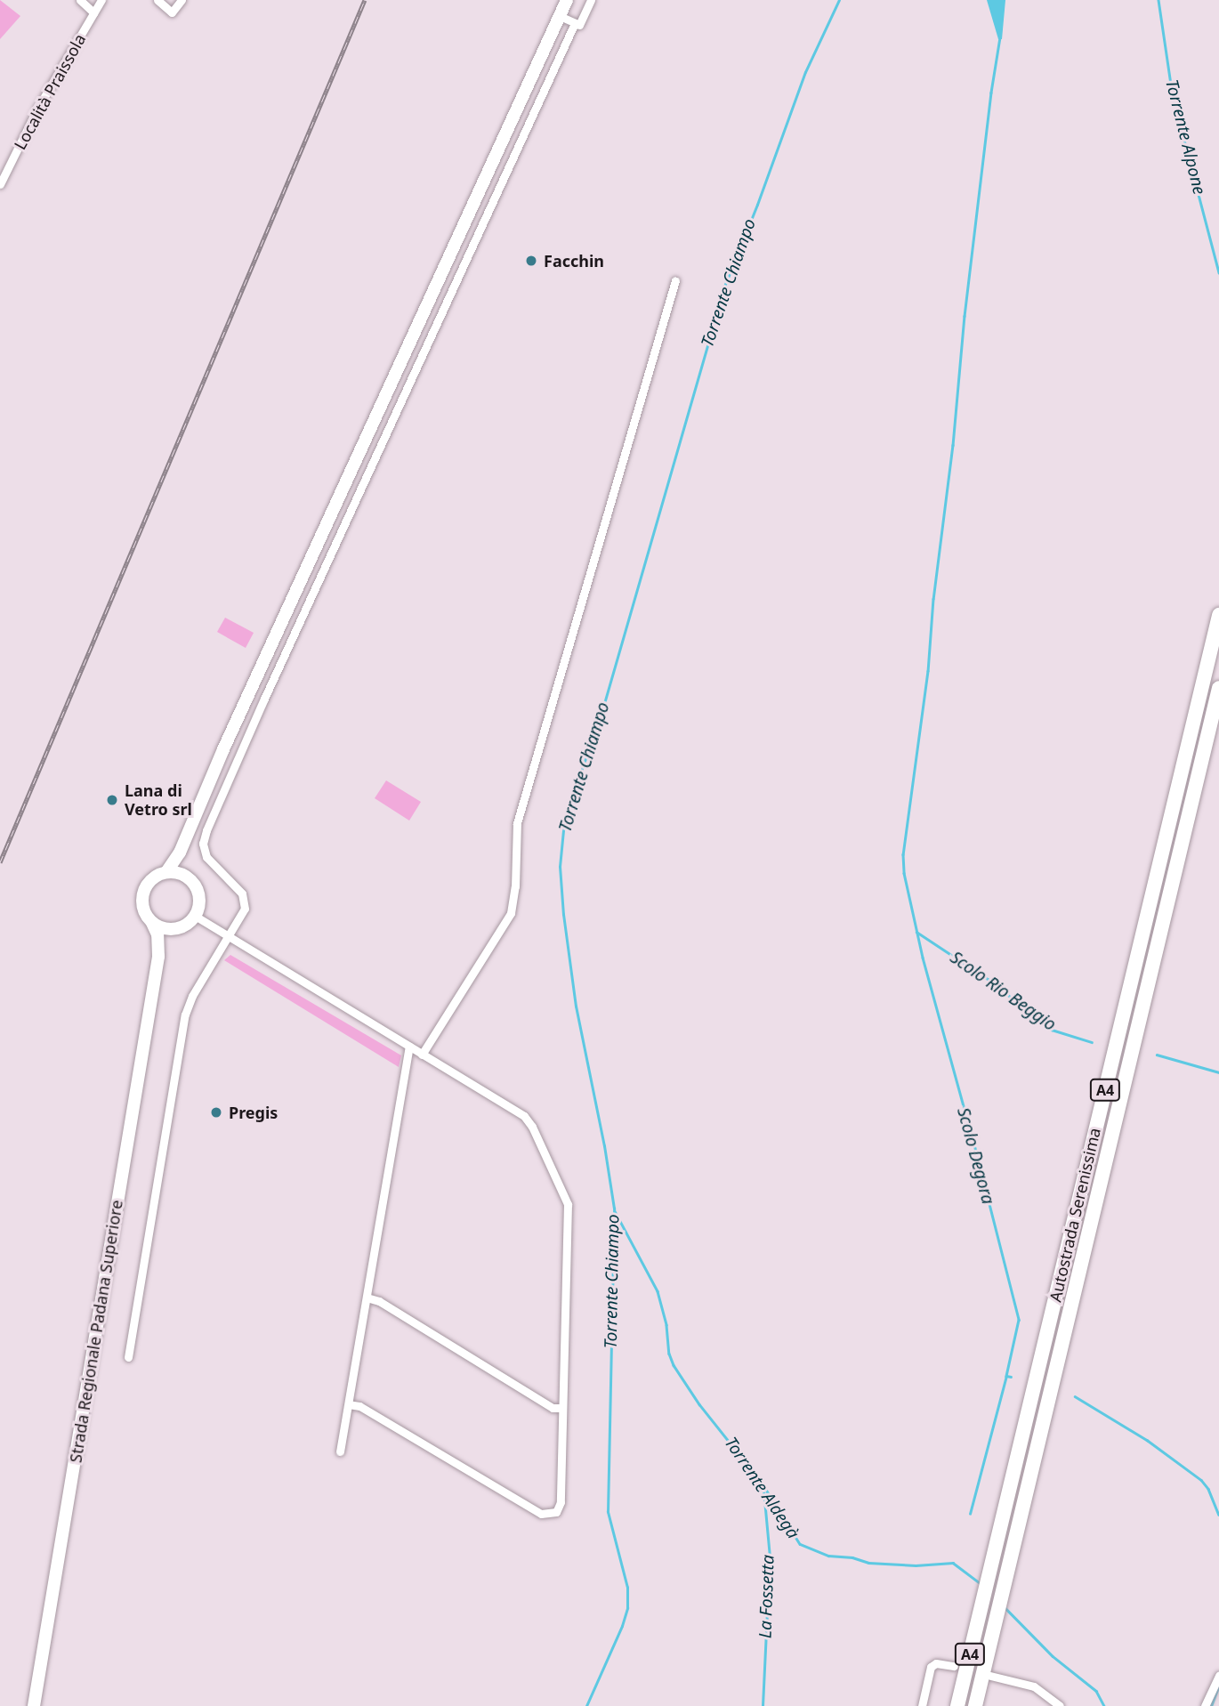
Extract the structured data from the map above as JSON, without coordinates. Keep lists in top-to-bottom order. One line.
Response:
{"streets":{"highway":["A4","Autostrada Serenissima"],"main road":["Strada Regionale Padana Superiore"],"street":["Località Praissola"]},"water":["Torrente Alpone","Torrente Chiampo","Scolo Rio Beggio","Scolo Degora","Torrente Aldegà","La Fossetta"],"places":["Facchin","Lana di Vetro srl","Pregis"]}
